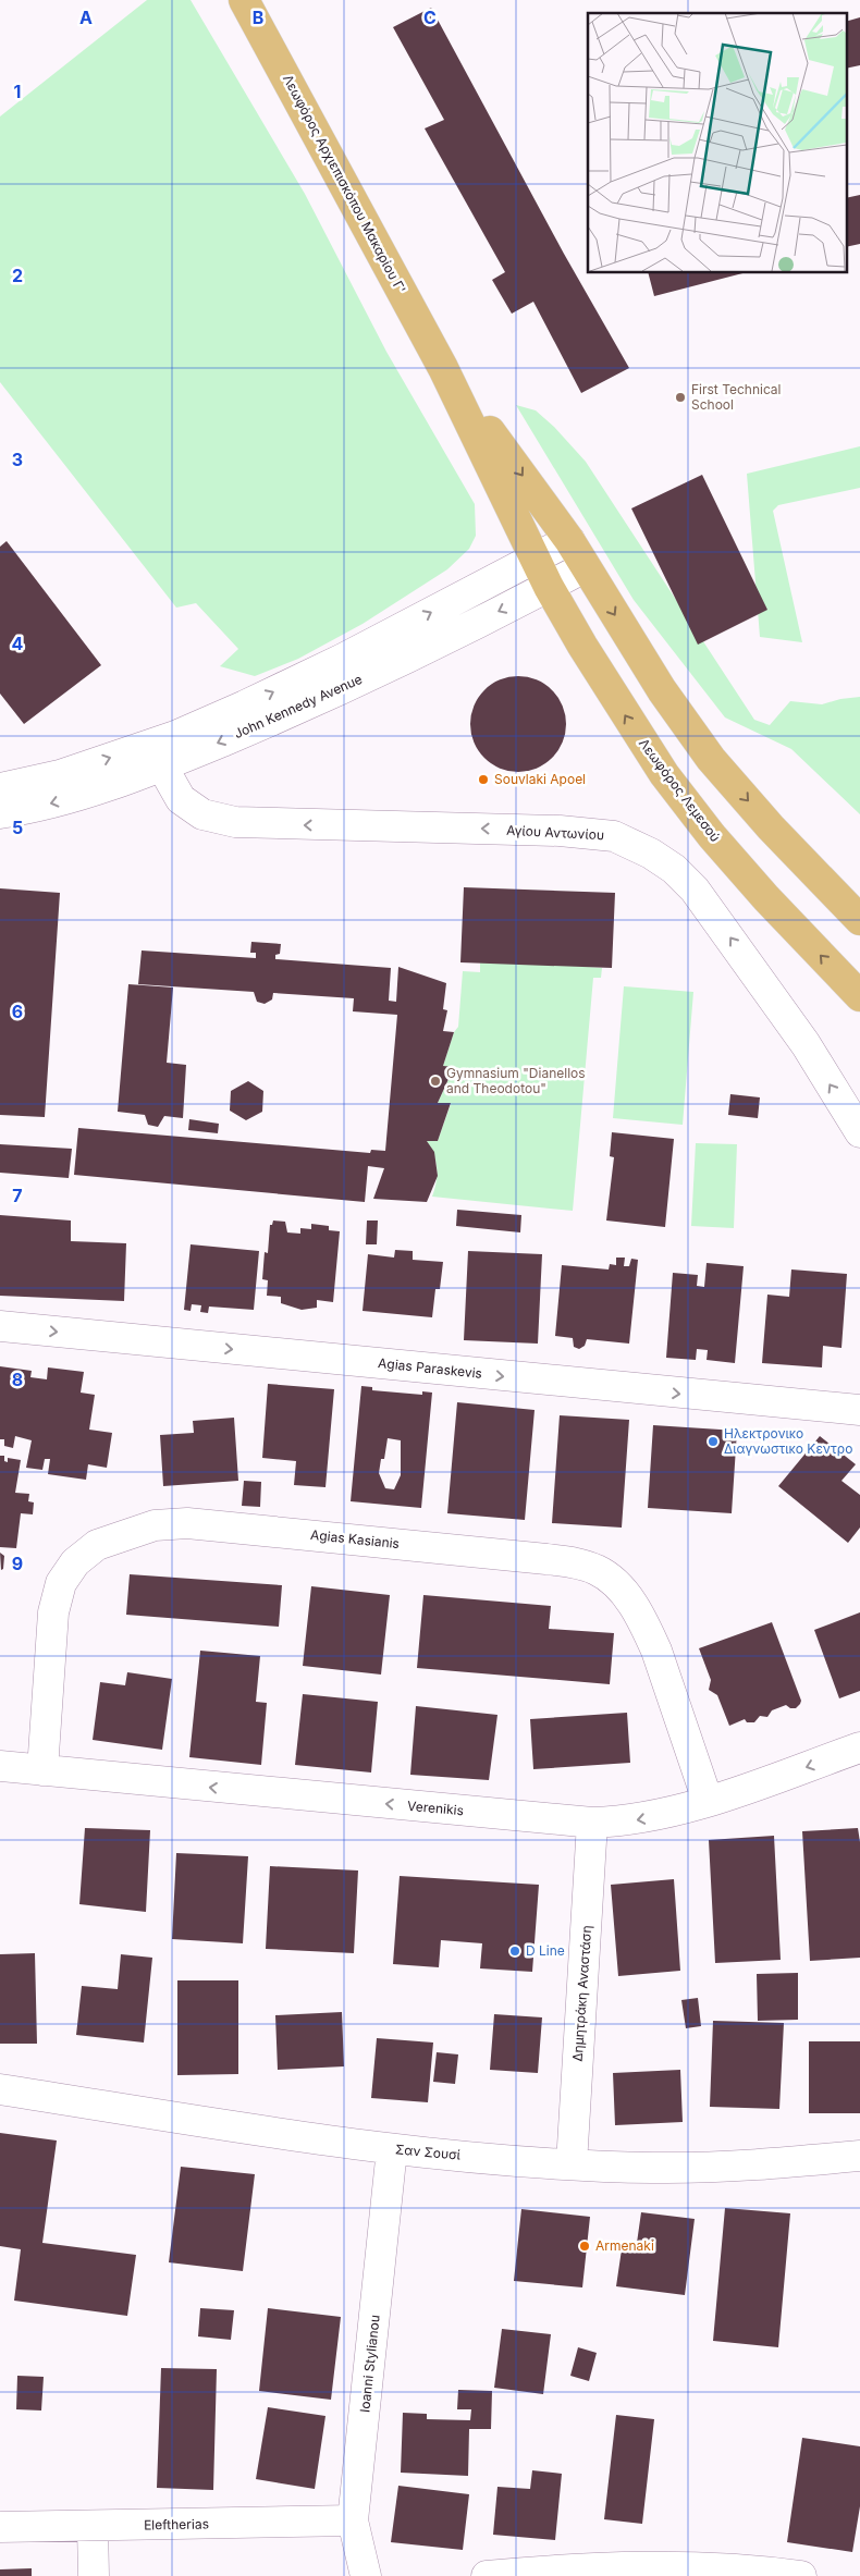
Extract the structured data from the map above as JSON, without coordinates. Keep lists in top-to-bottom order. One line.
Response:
{"streets":{"main road":["Λεωφόρος Αρχιεπισκόπου Μακαρίου Γ'","Λεωφόρος Λεμεσού"],"street":["John Kennedy Avenue","Αγίου Αντωνίου","Agias Paraskevis","Agias Kasianis","Verenikis","Δημητράκη Αναστάση","Σαν Σουσί","Ioanni Stylianou","Eleftherias"]},"crossings":[["Λεωφόρος Αρχιεπισκόπου Μακαρίου Γ'","John Kennedy Avenue"],["Λεωφόρος Αρχιεπισκόπου Μακαρίου Γ'","Λεωφόρος Λεμεσού"],["John Kennedy Avenue","Λεωφόρος Λεμεσού"],["John Kennedy Avenue","Αγίου Αντωνίου"],["Agias Kasianis","Verenikis"],["Verenikis","Δημητράκη Αναστάση"],["Δημητράκη Αναστάση","Σαν Σουσί"],["Σαν Σουσί","Ioanni Stylianou"],["Ioanni Stylianou","Eleftherias"]],"one_way":["Αγίου Αντωνίου","Agias Paraskevis","Verenikis"],"places":["First Technical School","Souvlaki Apoel","Gymnasium \"Dianellos and Theodotou\"","Ηλεκτρονικο Διαγνωστικο Κεντρο","D Line","Armenaki"],"grid":{"columns":["A","B","C"],"rows":["1","2","3","4","5","6","7","8","9"]}}
